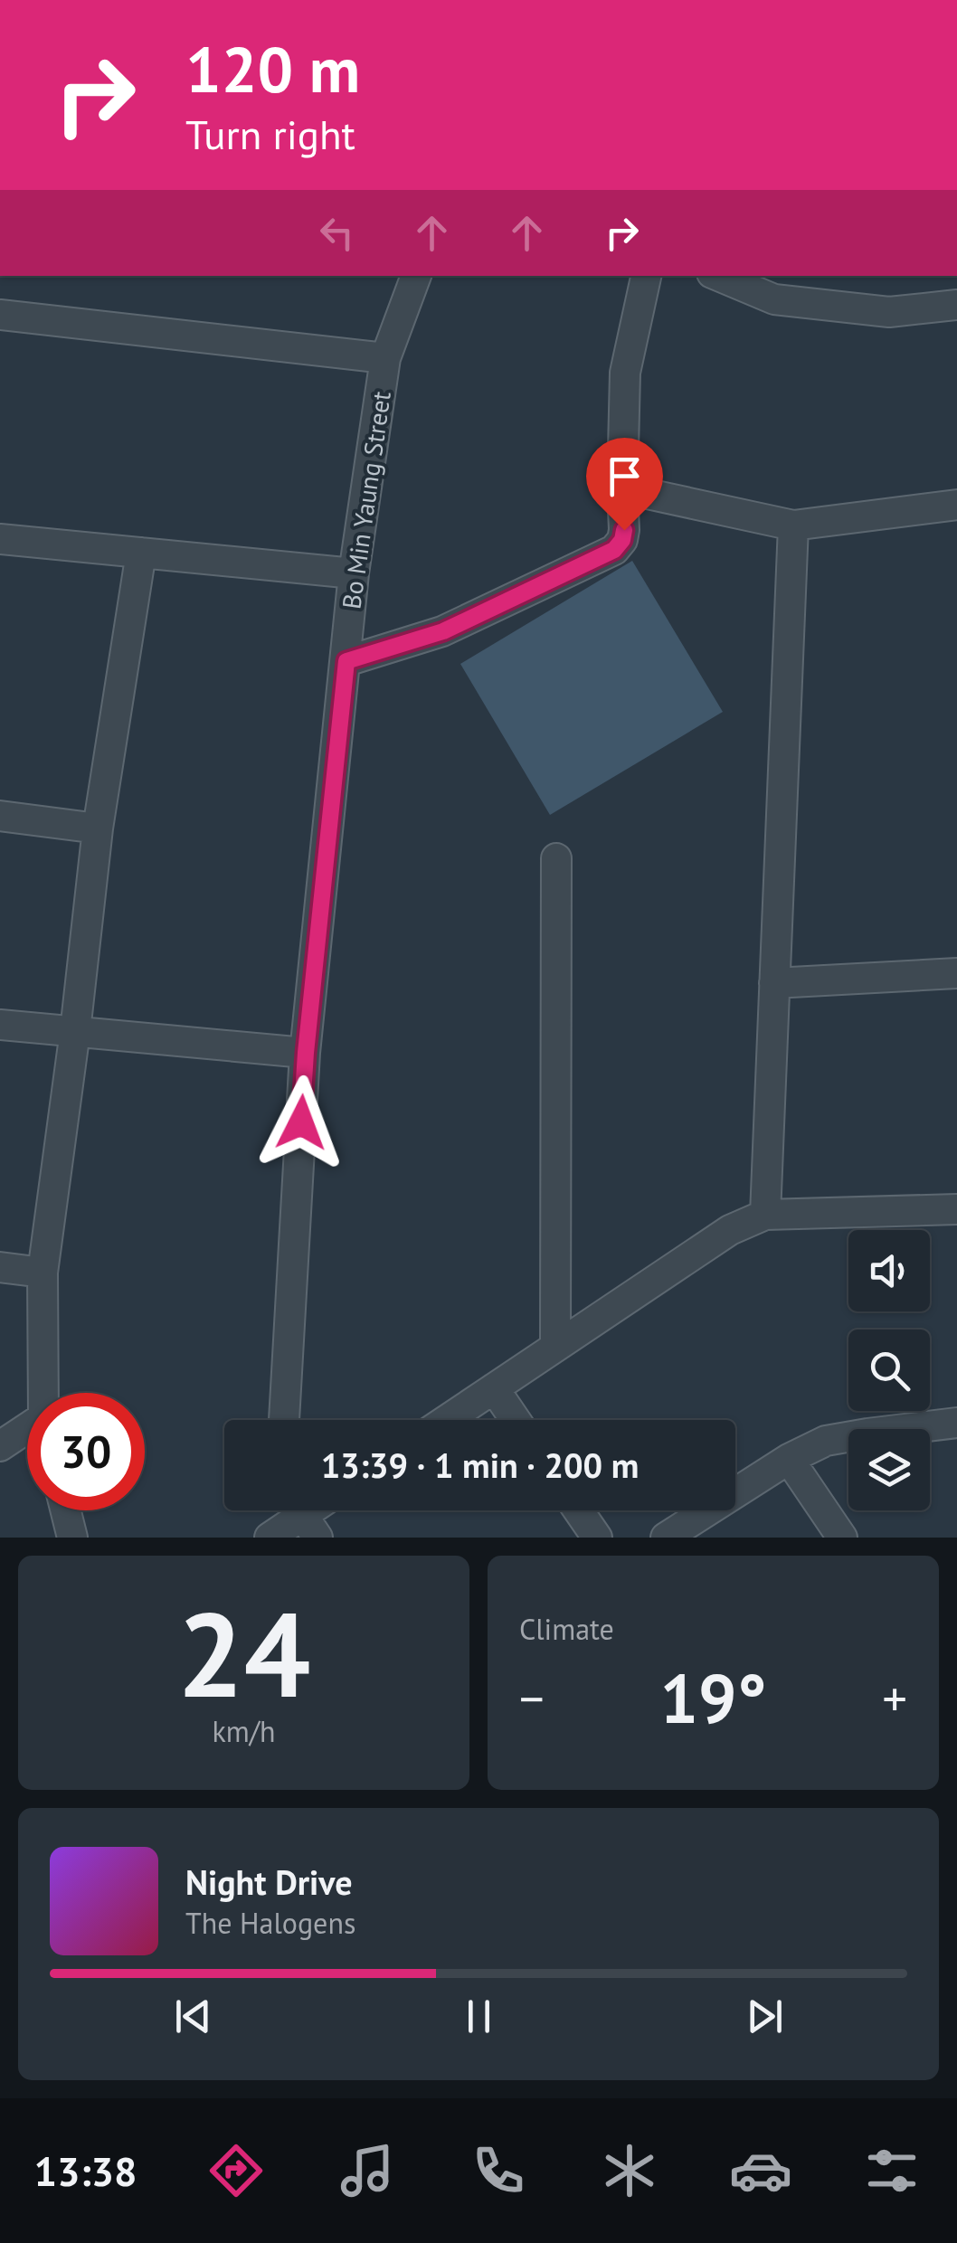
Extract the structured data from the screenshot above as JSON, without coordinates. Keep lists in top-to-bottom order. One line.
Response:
{"streets":{"street":["Bo Min Yaung Street"]},"page":{"turn":["120 m","Turn right"],"limit":"30","trip":"13:39 · 1 min · 200 m","tile":[["24","km/h"],"Climate"],"heat":["−","19°","+"],"song":["Night Drive","The Halogens"],"tabs":"13:38"}}
